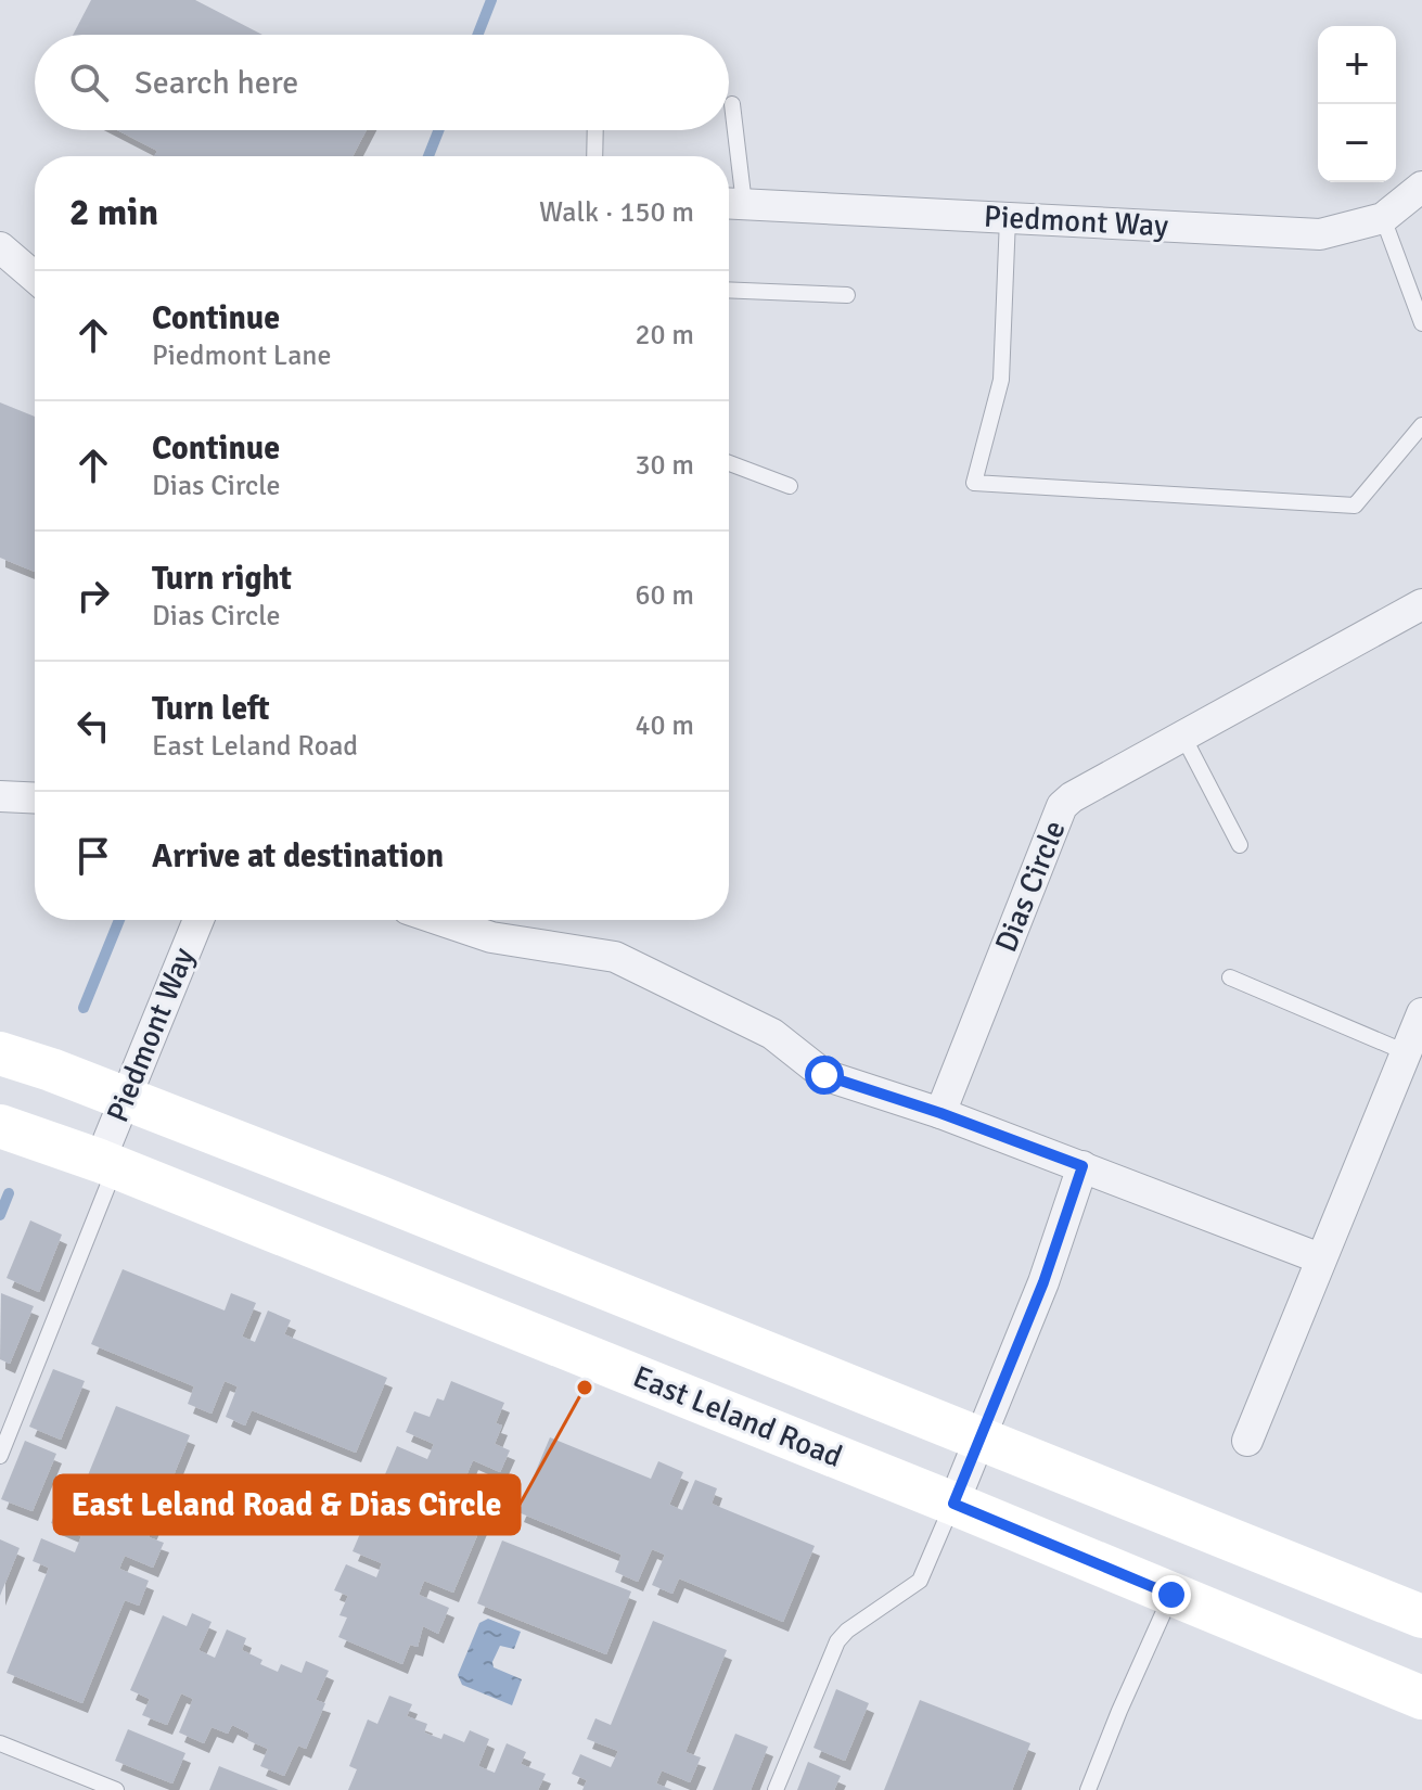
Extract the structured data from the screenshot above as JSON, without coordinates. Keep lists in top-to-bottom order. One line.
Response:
{"streets":{"main road":["East Leland Road"],"street":["Piedmont Way","Dias Circle"]},"crossings":[["Piedmont Way","East Leland Road"]],"places":["East Leland Road & Dias Circle"],"page":{"map_buttons":["+","−"],"search":"Search here","heading":["2 min","Walk · 150 m"],"list":[["Continue","Piedmont Lane","20 m"],["Continue","Dias Circle","30 m"],["Turn right","Dias Circle","60 m"],["Turn left","East Leland Road","40 m"],"Arrive at destination"]}}
